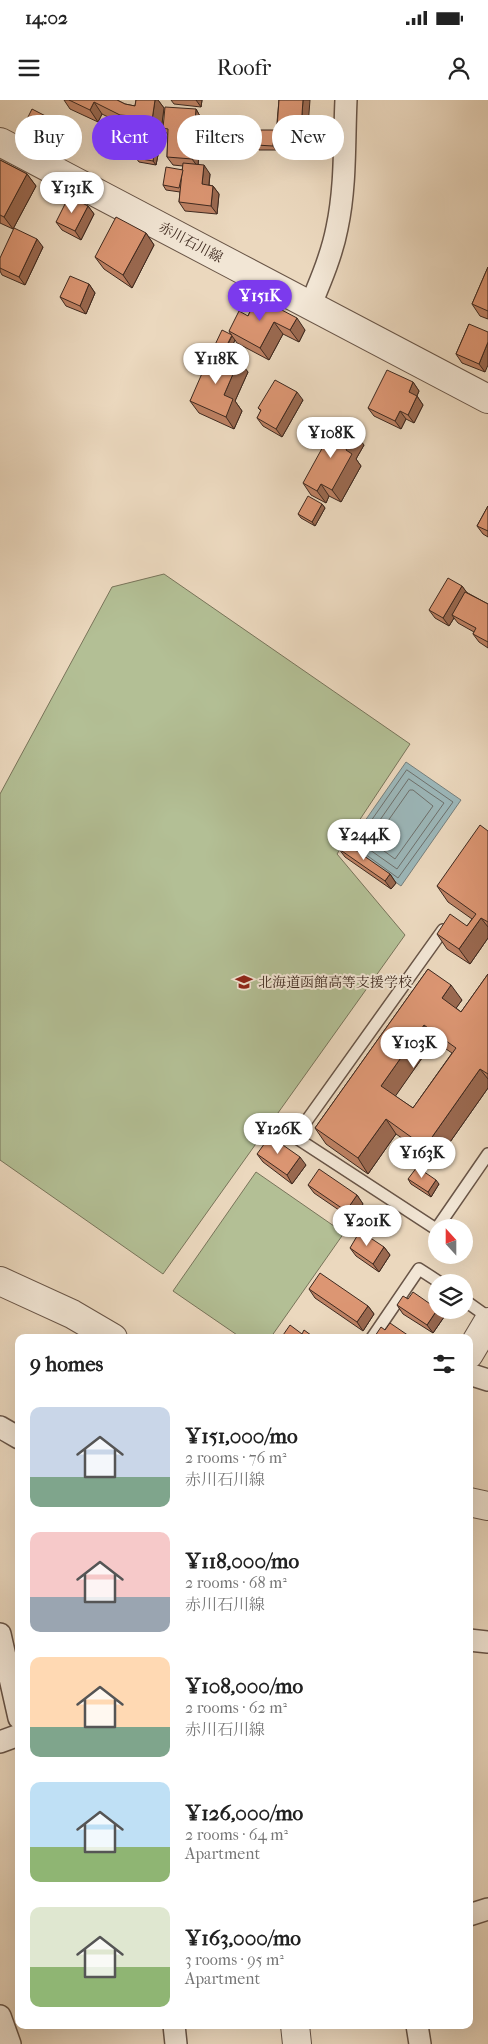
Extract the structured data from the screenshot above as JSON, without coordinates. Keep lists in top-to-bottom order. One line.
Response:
{"streets":{"street":["赤川石川線"]},"places":{"school or university":["北海道函館高等支援学校"]},"north":"top","page":{"status":"14:02","header":"Roofr","chip":["Buy","Rent","Filters","New"],"price":["¥131K","¥151K","¥118K","¥108K","¥244K","¥103K","¥126K","¥163K","¥201K"],"heading":"9 homes","list":[{"name":"¥151,000/mo","note":"2 rooms · 76 m² · 赤川石川線"},{"name":"¥118,000/mo","note":"2 rooms · 68 m² · 赤川石川線"},{"name":"¥108,000/mo","note":"2 rooms · 62 m² · 赤川石川線"},{"name":"¥126,000/mo","note":"2 rooms · 64 m² · Apartment"},{"name":"¥163,000/mo","note":"3 rooms · 95 m² · Apartment"}]}}
